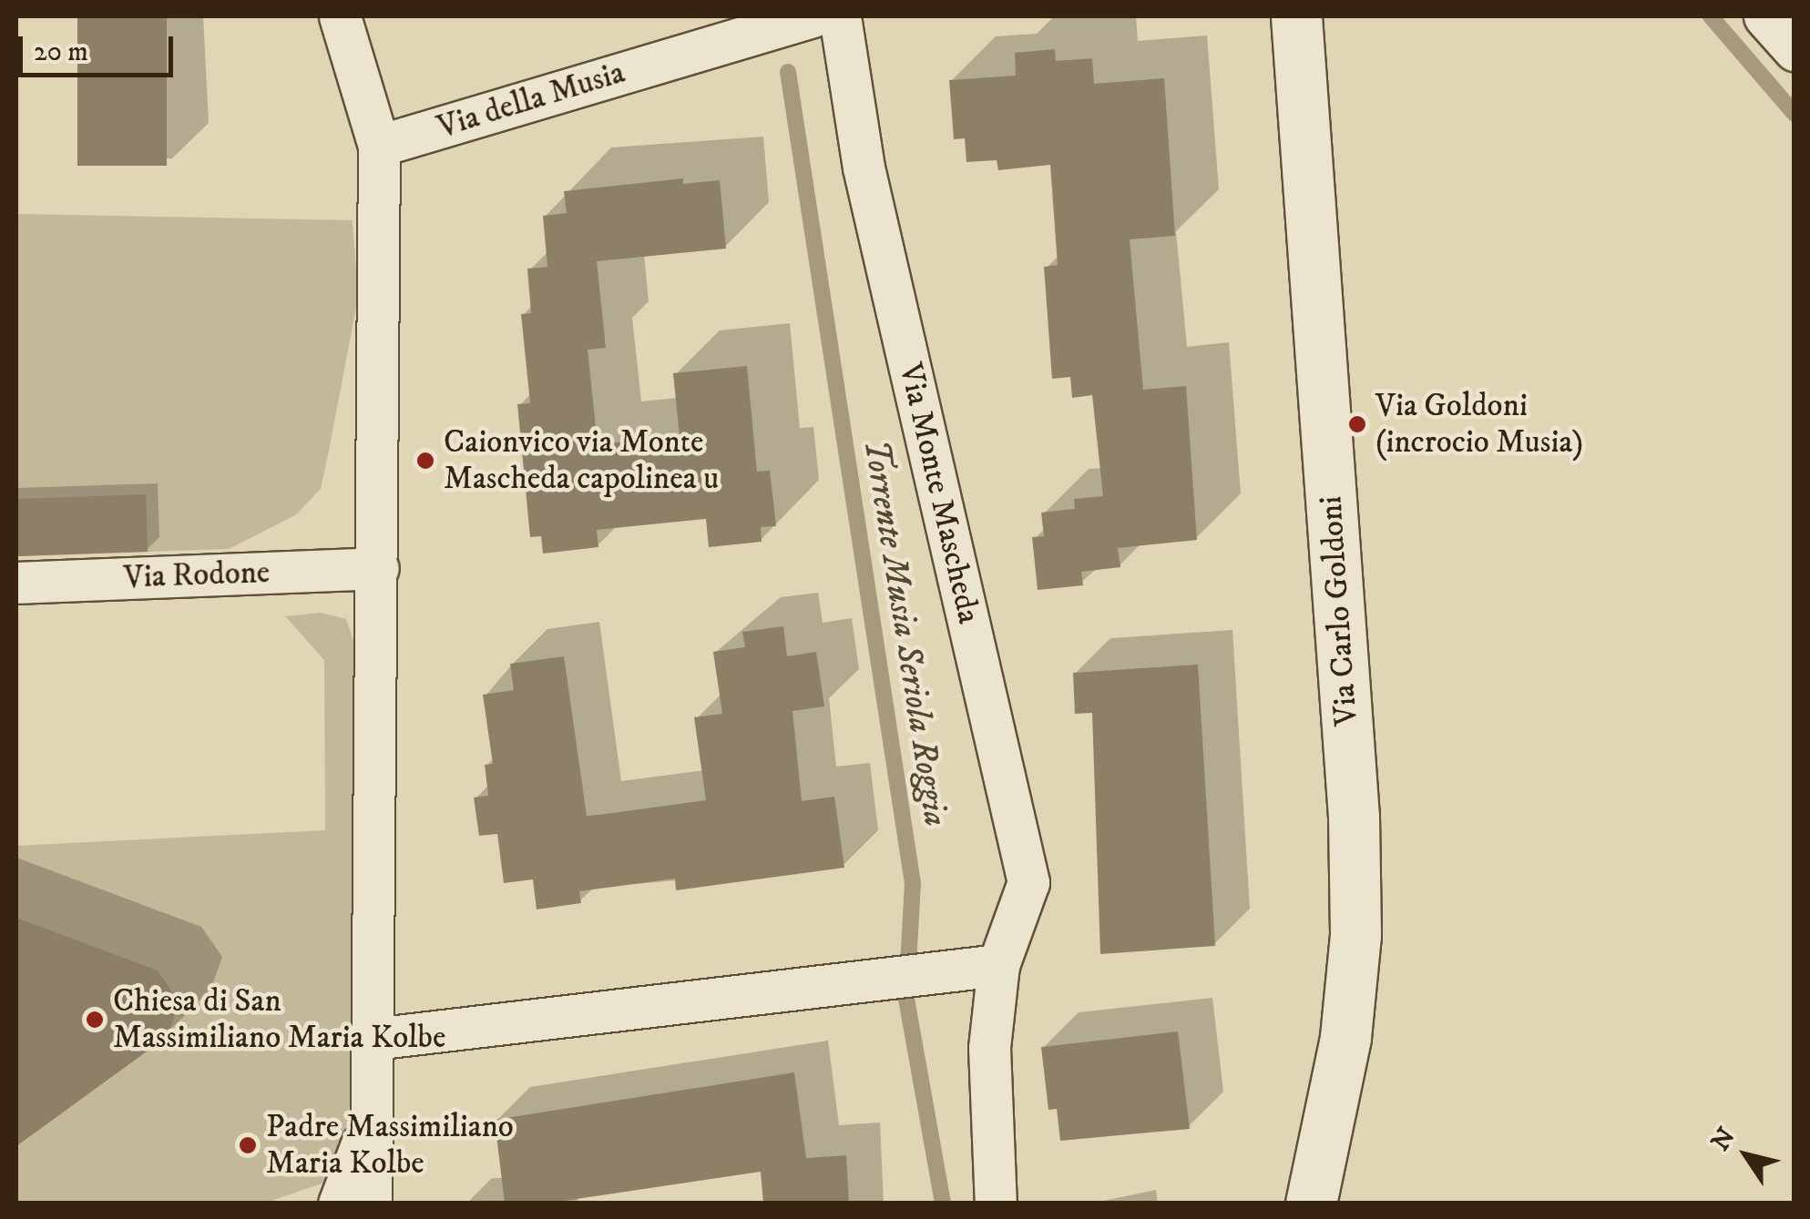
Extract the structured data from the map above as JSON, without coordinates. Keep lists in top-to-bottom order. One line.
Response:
{"streets":{"street":["Via della Musia","Via Monte Mascheda","Via Rodone","Via Carlo Goldoni"]},"water":["Torrente Musia Seriola Roggia"],"places":["Via Goldoni (incrocio Musia)","Caionvico via Monte Mascheda capolinea u","Chiesa di San Massimiliano Maria Kolbe","Padre Massimiliano Maria Kolbe"],"scale_bar":"20 m","north":"top left"}
